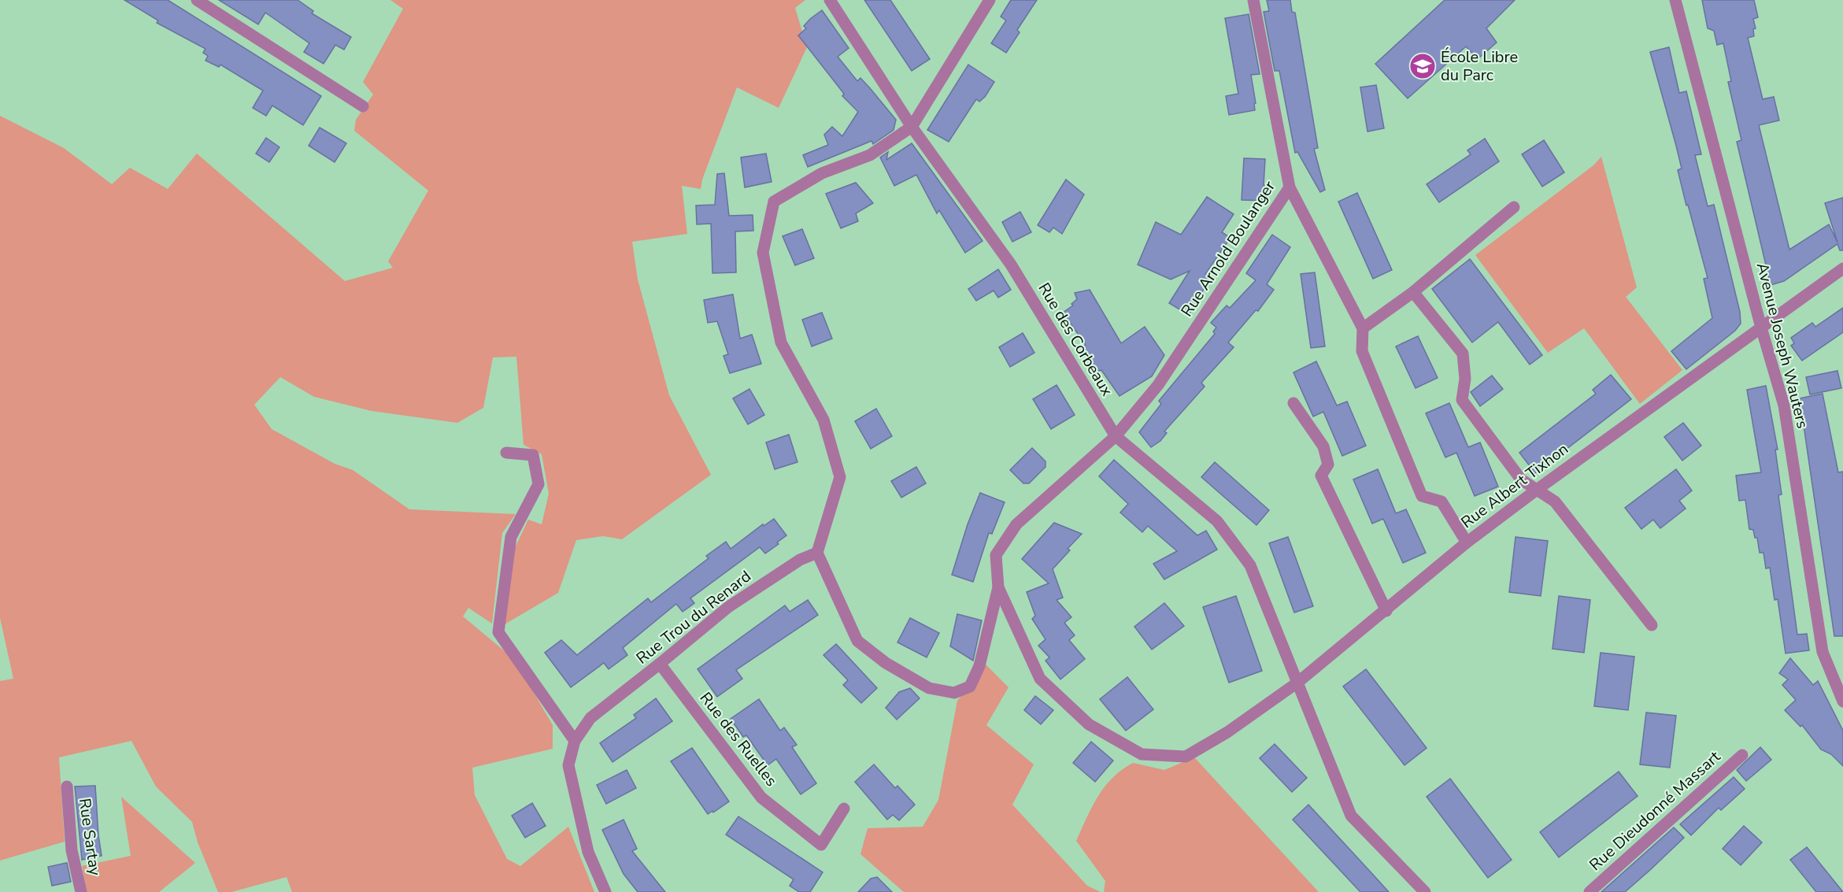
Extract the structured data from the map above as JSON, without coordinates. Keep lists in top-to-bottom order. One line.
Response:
{"streets":{"street":["Rue Arnold Boulanger","Rue des Corbeaux","Avenue Joseph Wauters","Rue Albert Tixhon","Rue Trou du Renard","Rue des Ruelles","Rue Dieudonné Massart","Rue Sartay"]},"crossings":[["Rue Arnold Boulanger","Rue des Corbeaux"],["Rue des Corbeaux","Rue Albert Tixhon"],["Avenue Joseph Wauters","Rue Albert Tixhon"],["Rue Trou du Renard","Rue des Ruelles"]],"places":{"school or university":["École Libre du Parc"]}}
